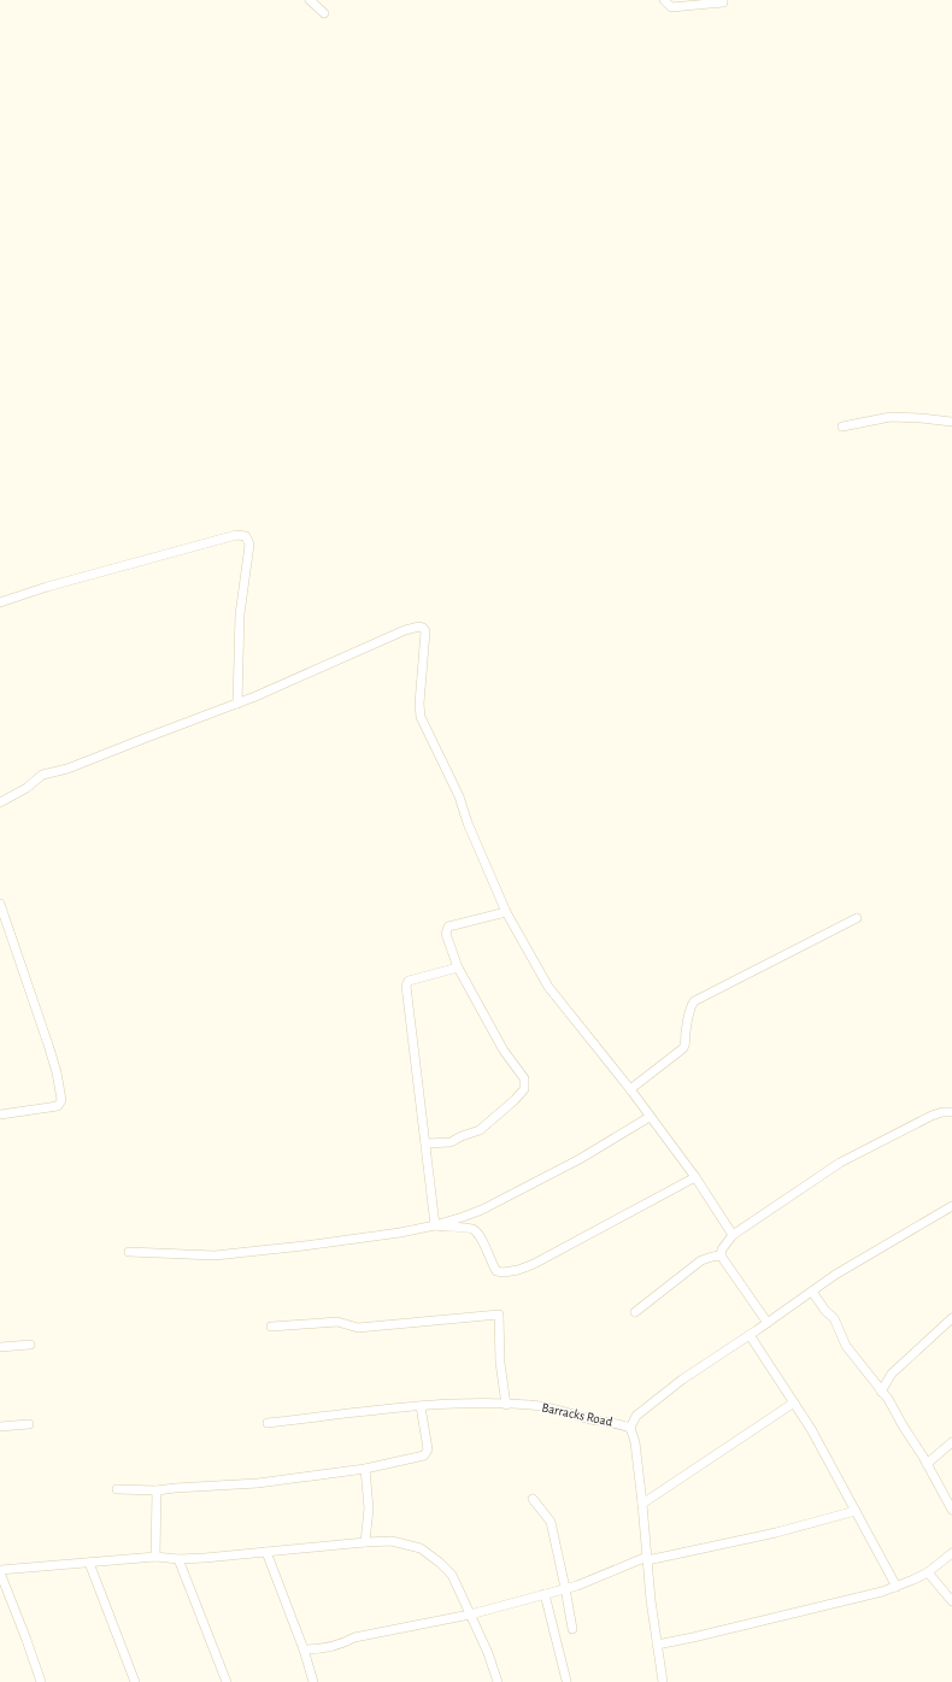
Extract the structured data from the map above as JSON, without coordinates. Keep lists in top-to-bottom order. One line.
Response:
{"streets":{"street":["Barracks Road"]}}
